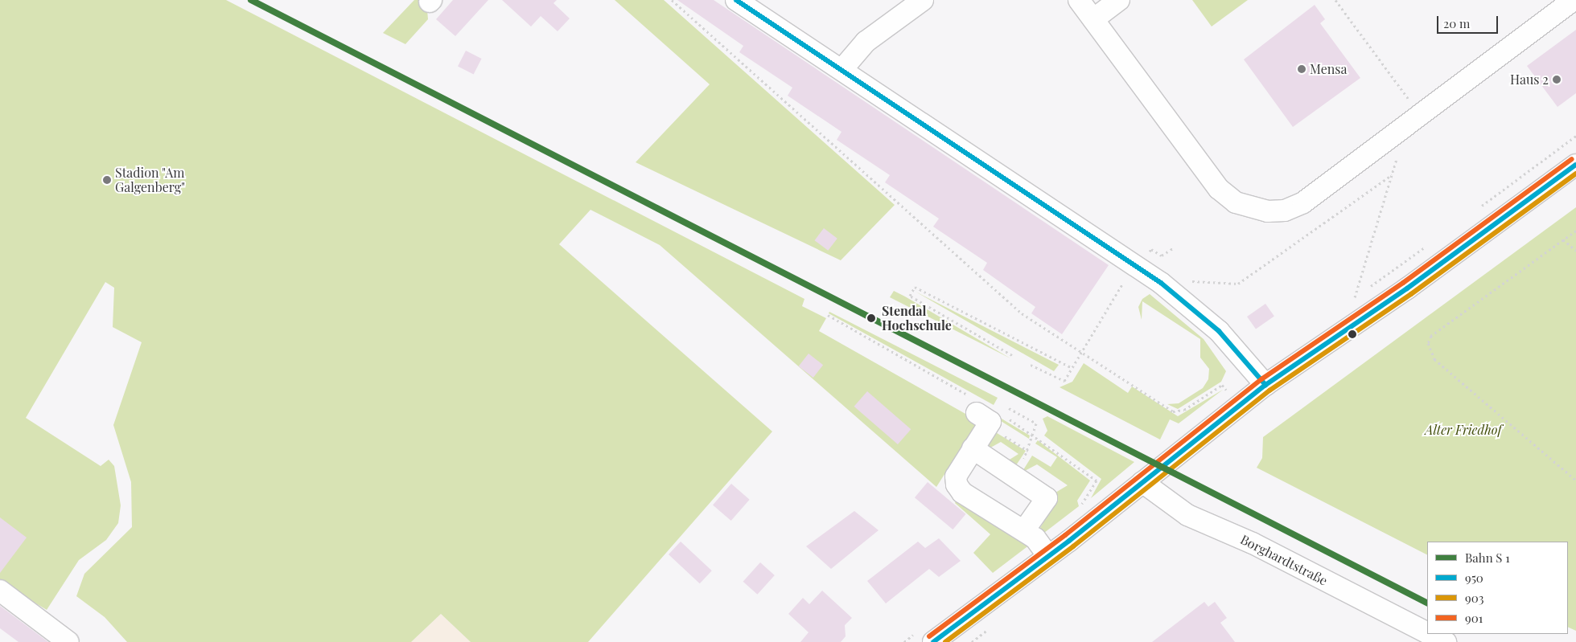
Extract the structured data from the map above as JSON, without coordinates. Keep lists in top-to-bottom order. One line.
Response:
{"streets":{"street":["Borghardtstraße"]},"parks":["Alter Friedhof"],"places":["Mensa","Haus 2","Stadion \"Am Galgenberg\"","Stendal Hochschule"],"lines":["transit line 950","transit line 901","transit line 903"],"legend":["Bahn S 1","950","903","901"],"scale_bar":"20 m"}
